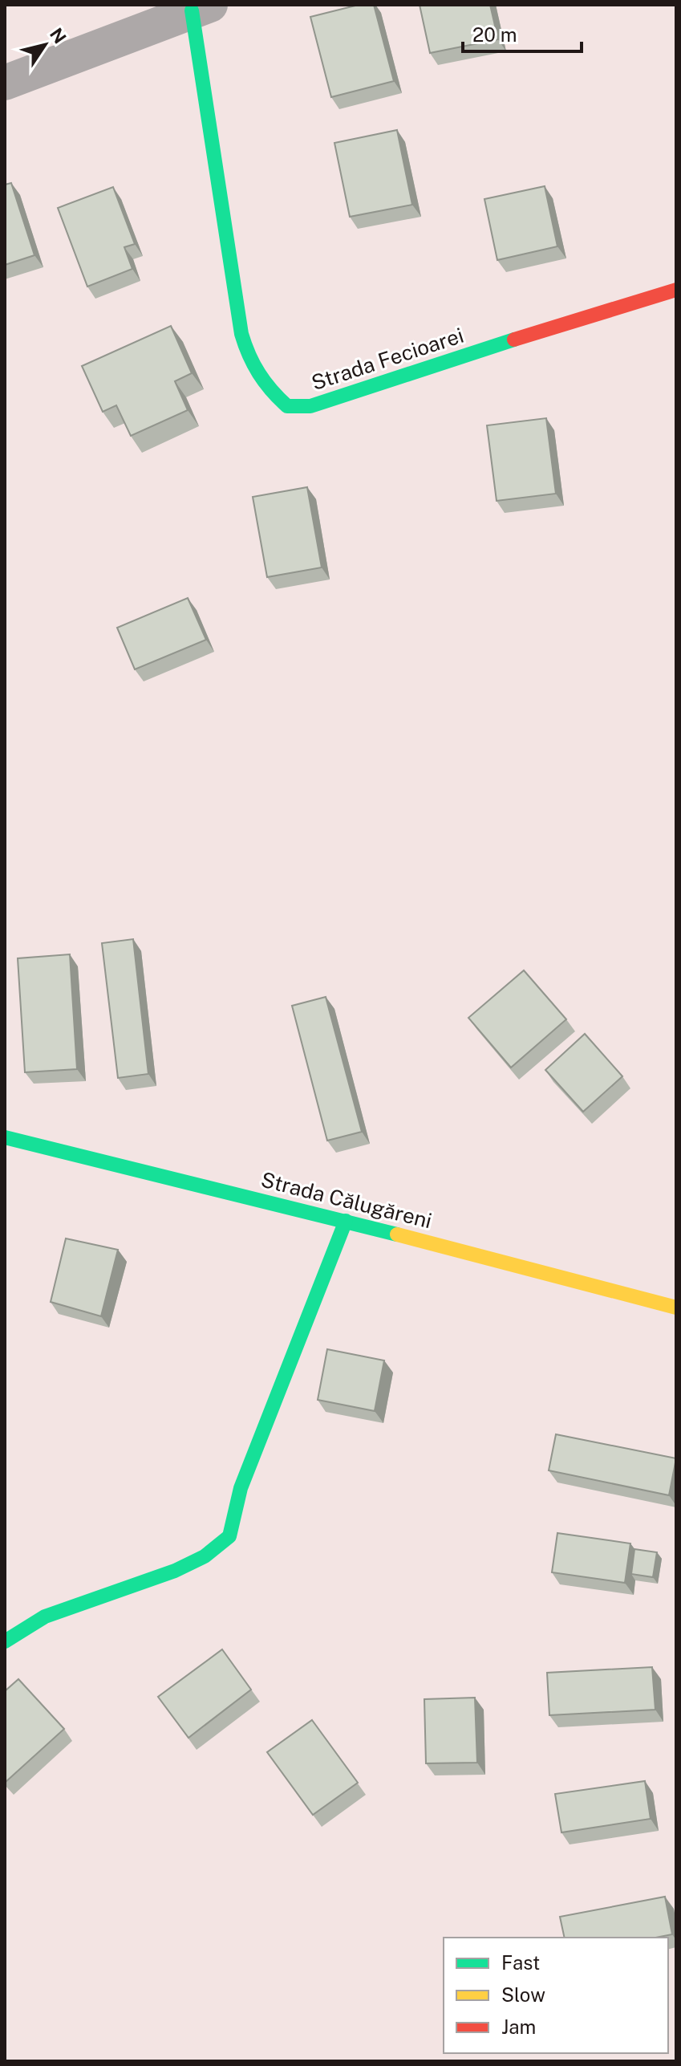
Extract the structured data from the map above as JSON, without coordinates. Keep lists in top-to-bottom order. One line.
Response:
{"streets":{"street":["Strada Fecioarei","Strada Călugăreni"]},"legend":["Fast","Slow","Jam"],"scale_bar":"20 m","north":"top right"}
